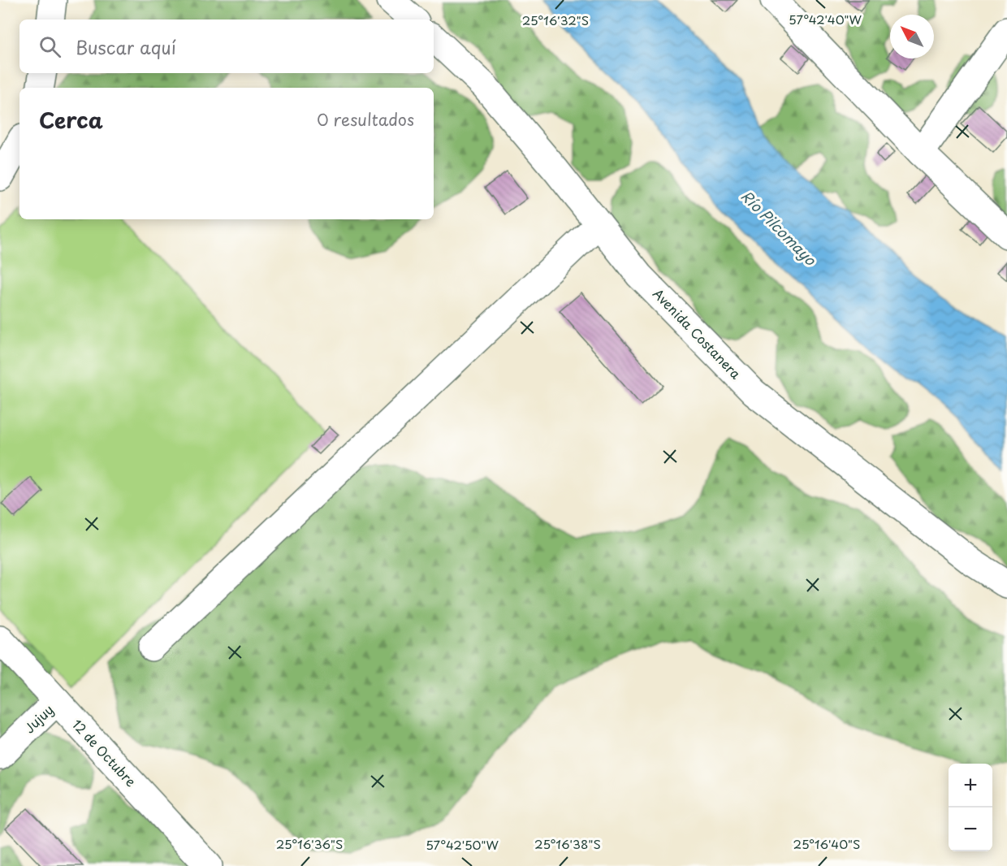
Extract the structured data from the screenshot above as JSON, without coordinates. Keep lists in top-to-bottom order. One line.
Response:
{"streets":{"street":["Avenida Costanera","Jujuy","12 de Octubre"]},"crossings":[["Jujuy","12 de Octubre"]],"water":["Río Pilcomayo"],"north":"top left","page":{"search":"Buscar aquí","heading":["Cerca","0 resultados"],"map_buttons":["+","−"]},"coordinates":["57°42'40\"W","25°16'32\"S","25°16'36\"S","25°16'38\"S","25°16'40\"S","57°42'50\"W"]}
